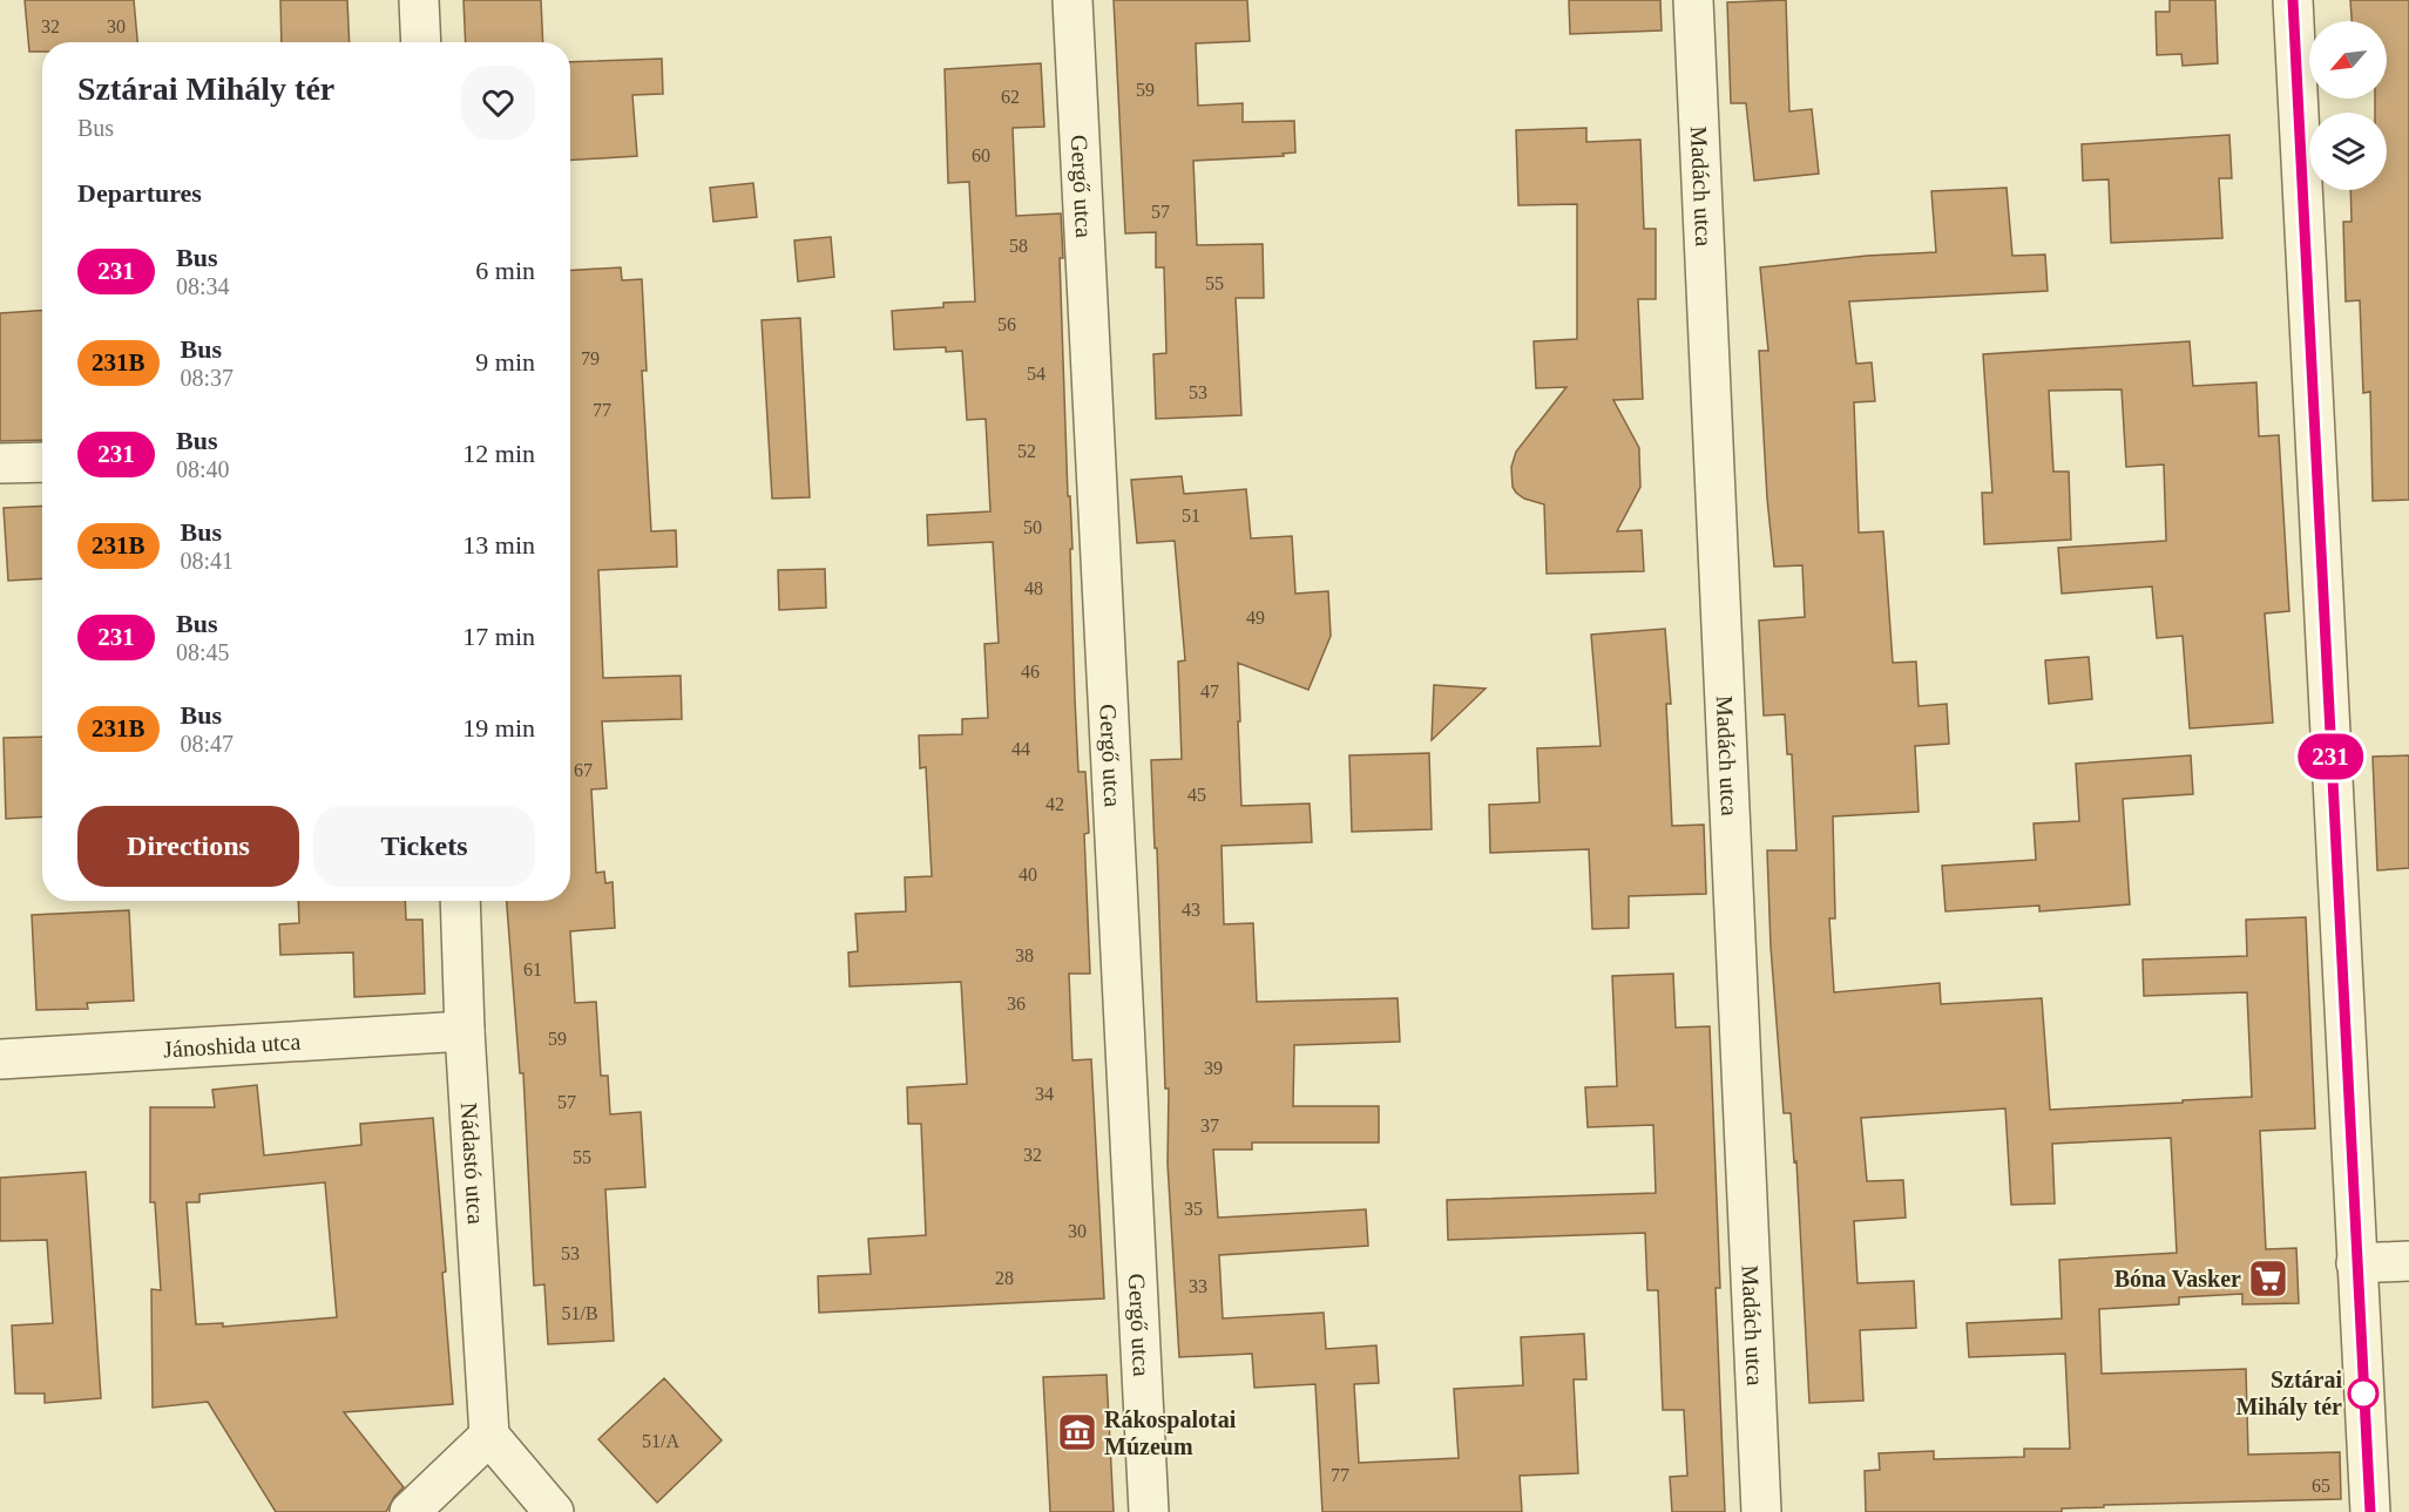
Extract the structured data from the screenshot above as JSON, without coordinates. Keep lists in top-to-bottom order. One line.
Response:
{"streets":{"street":["Gergő utca","Madách utca","Jánoshida utca","Nádastó utca"]},"crossings":[["Jánoshida utca","Nádastó utca"]],"places":{"supermarket":["Bóna Vasker"],"other":["Sztárai Mihály tér"],"museum":["Rákospalotai Múzeum"]},"lines":["bus line 231"],"house_numbers":["32","30","59","62","60","57","58","55","56","79","54","53","77","52","51","50","48","49","46","47","44","67","45","42","40","43","38","61","36","59","39","34","57","37","32","55","35","30","53","28","33","51/B","51/A","77","65"],"north":"bottom left","page":{"on_map":"231","heading":[["Sztárai Mihály tér","Bus"],"Departures"],"list":[{"mark":"231","name":"Bus","note":"08:34","value":"6 min"},{"mark":"231B","name":"Bus","note":"08:37","value":"9 min"},{"mark":"231","name":"Bus","note":"08:40","value":"12 min"},{"mark":"231B","name":"Bus","note":"08:41","value":"13 min"},{"mark":"231","name":"Bus","note":"08:45","value":"17 min"},{"mark":"231B","name":"Bus","note":"08:47","value":"19 min"}],"buttons":["Directions","Tickets"]}}
